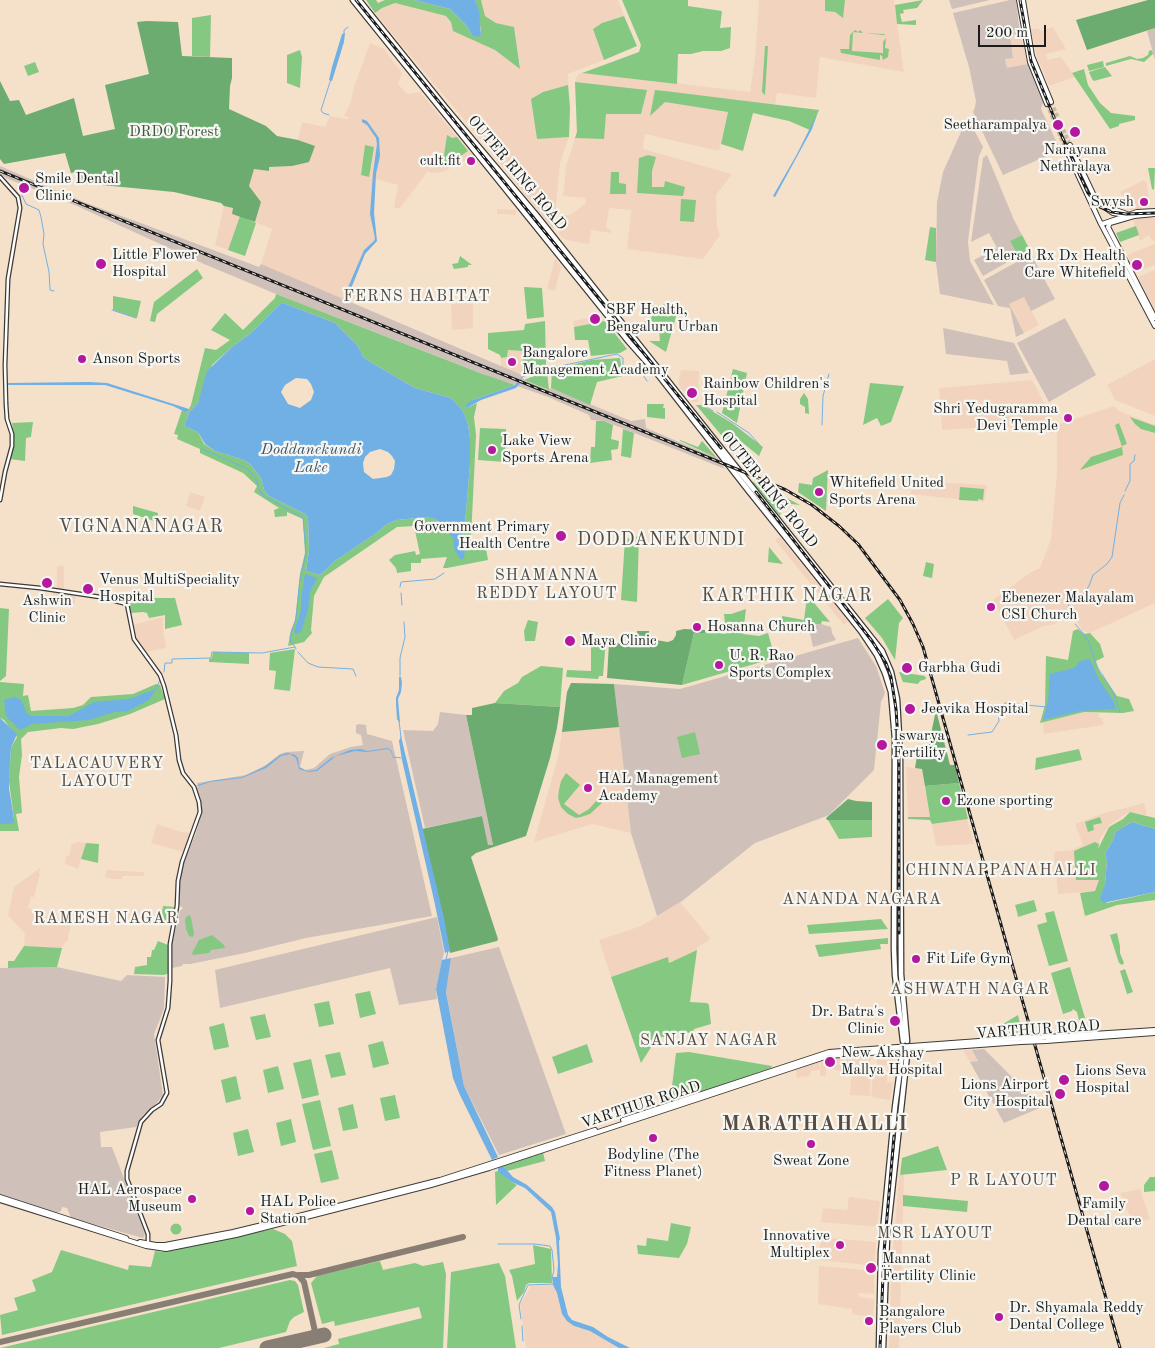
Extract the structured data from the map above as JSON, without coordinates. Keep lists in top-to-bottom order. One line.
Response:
{"streets":{"highway":["OUTER RING ROAD"],"main road":["VARTHUR ROAD"]},"districts":["FERNS HABITAT","VIGNANANAGAR","DODDANEKUNDI","SHAMANNA REDDY LAYOUT","KARTHIK NAGAR","TALACAUVERY LAYOUT","CHINNAPPANAHALLI","ANANDA NAGARA","RAMESH NAGAR","ASHWATH NAGAR","SANJAY NAGAR","MARATHAHALLI","P R LAYOUT","MSR LAYOUT"],"water":["Doddanekundi Lake"],"parks":["DRDO Forest"],"places":["Seetharampalya","Narayana Nethralaya","cult.fit","Smile Dental Clinic","Swysh","Little Flower Hospital","Telerad Rx Dx Health Care Whitefield","SBF Health, Bengaluru Urban","Anson Sports","Bangalore Management Academy","Rainbow Children's Hospital","Shri Yedugaramma Devi Temple","Lake View Sports Arena","Whitefield United Sports Arena","Government Primary Health Centre","Ashwin Clinic","Venus MultiSpeciality Hospital","Ebenezer Malayalam CSI Church","Hosanna Church","Maya Clinic","U. R. Rao Sports Complex","Garbha Gudi","Jeevika Hospital","Iswarya Fertility","HAL Management Academy","Ezone sporting","Fit Life Gym","Dr. Batra's Clinic","New Akshay Mallya Hospital","Lions Seva Hospital","Lions Airport City Hospital","Bodyline (The Fitness Planet)","Sweat Zone","Family Dental care","HAL Aerospace Museum","HAL Police Station","Innovative Multiplex","Mannat Fertility Clinic","Dr. Shyamala Reddy Dental College","Bangalore Players Club"],"scale_bar":"200 m"}
